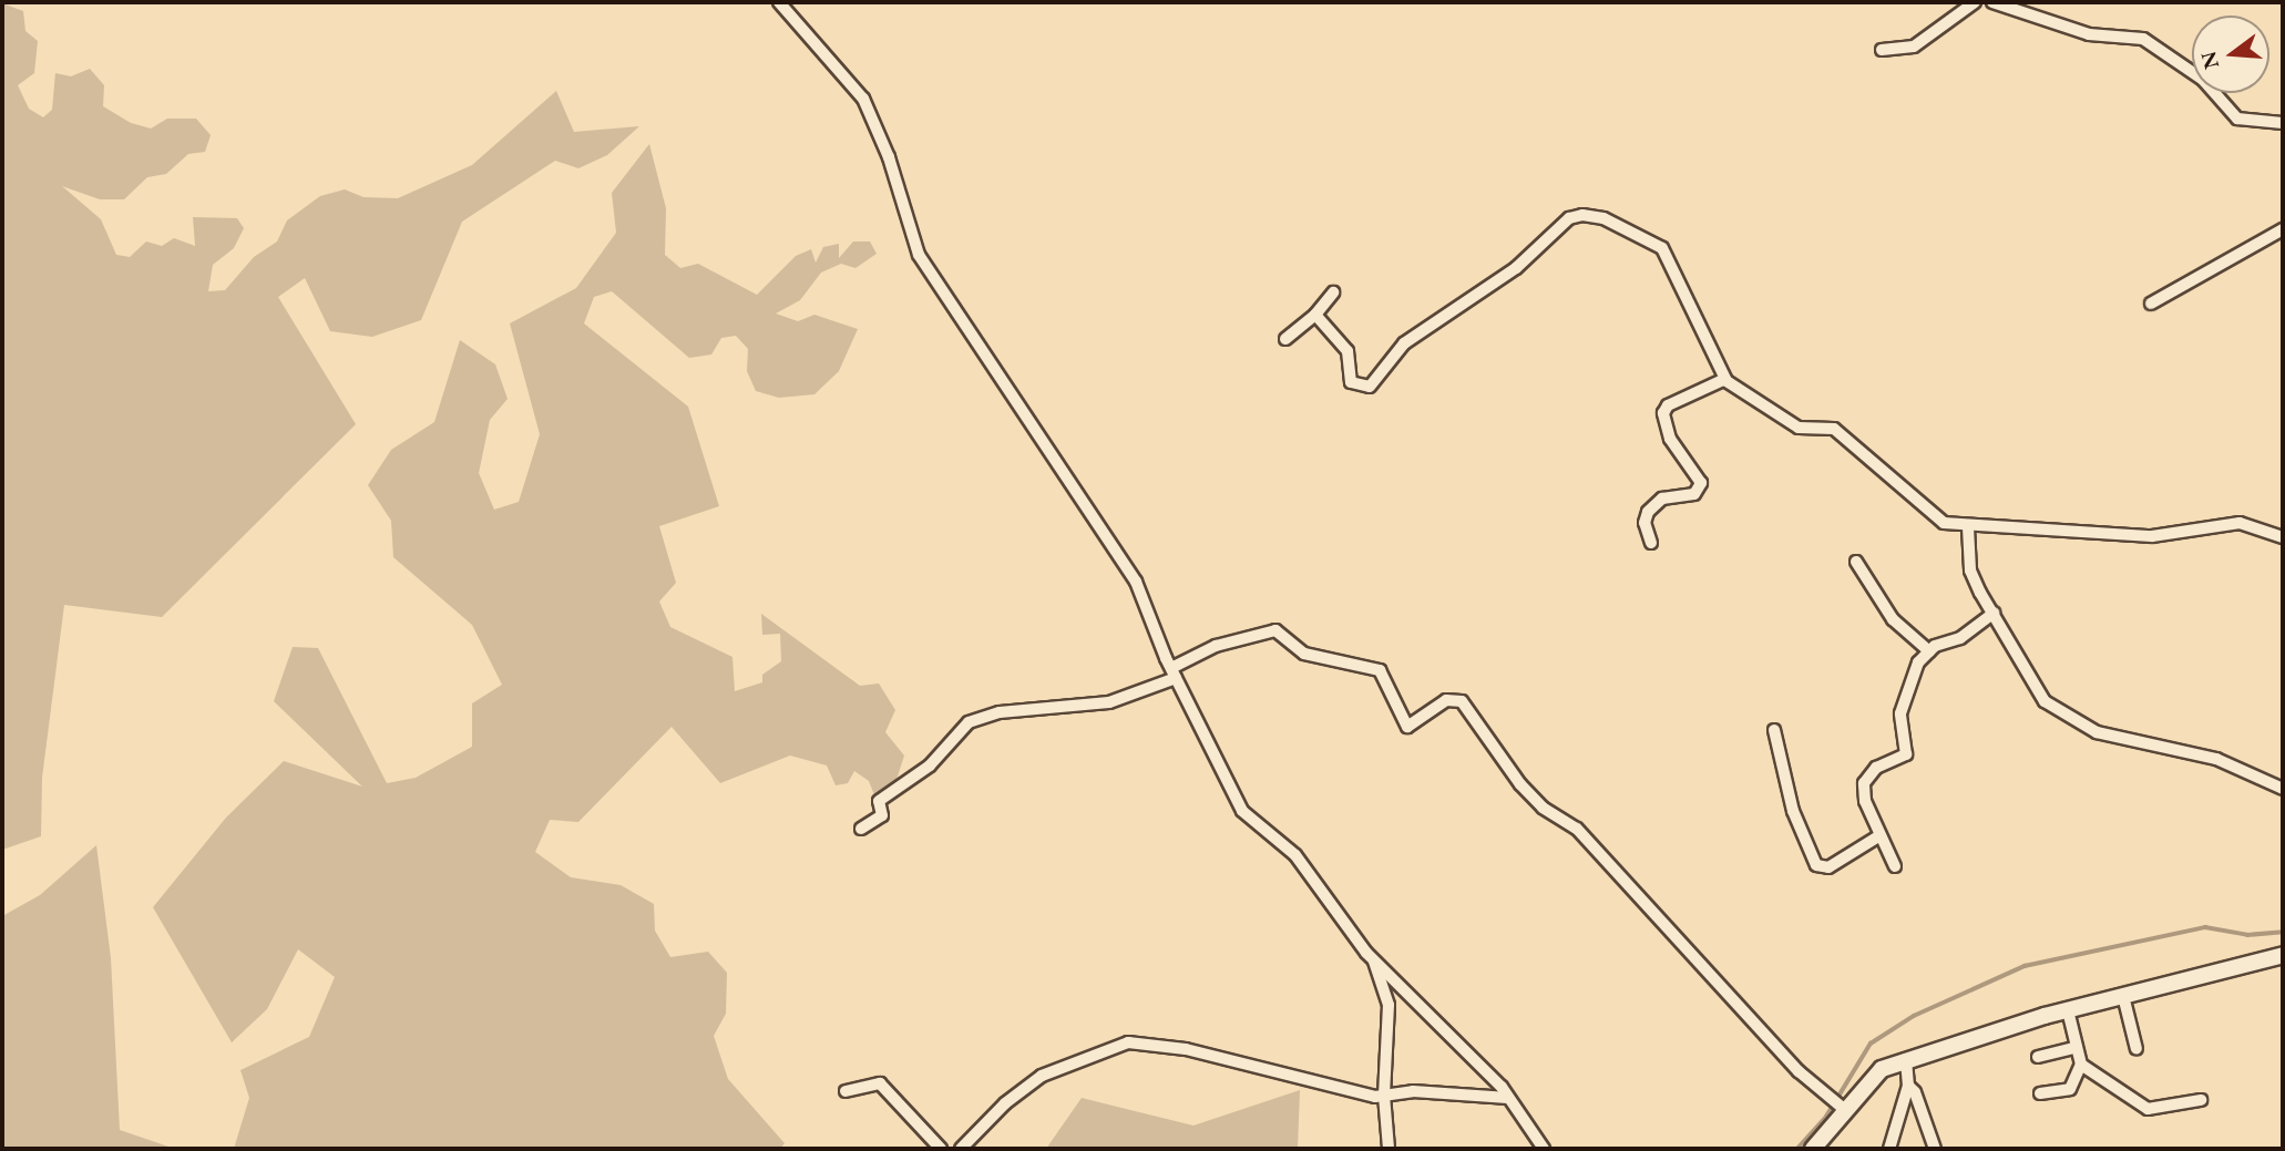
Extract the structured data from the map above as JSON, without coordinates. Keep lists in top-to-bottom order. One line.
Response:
{"north":"left"}
